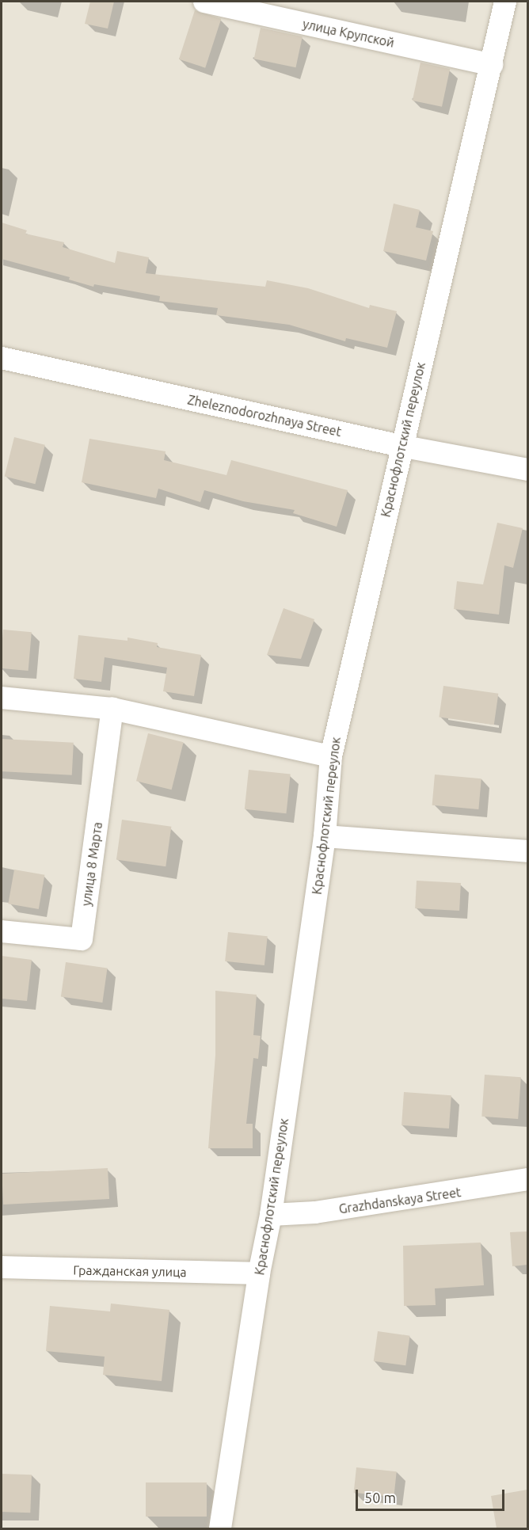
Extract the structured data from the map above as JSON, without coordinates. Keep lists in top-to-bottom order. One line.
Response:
{"streets":{"street":["улица Крупской","Zheleznodorozhnaya Street","Краснофлотский переулок","улица 8 Марта","Grazhdanskaya Street","Гражданская улица"]},"crossings":[["улица Крупской","Краснофлотский переулок"],["Zheleznodorozhnaya Street","Краснофлотский переулок"],["Краснофлотский переулок","Grazhdanskaya Street"],["Краснофлотский переулок","Гражданская улица"]],"scale_bar":"50 m"}
